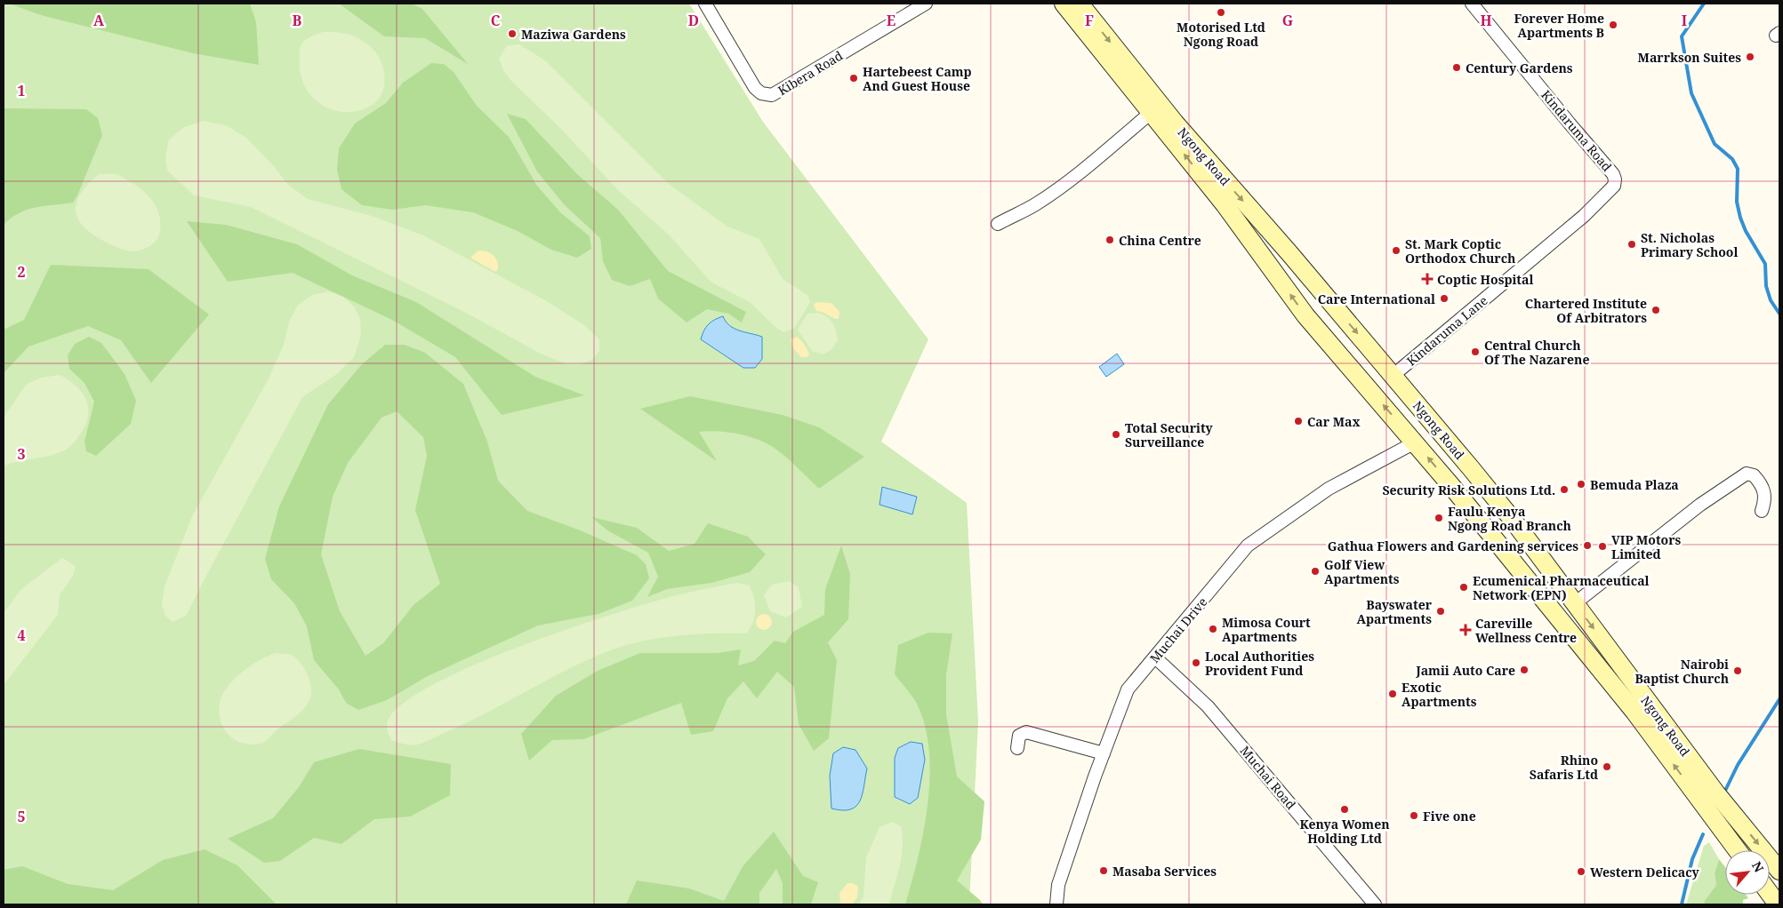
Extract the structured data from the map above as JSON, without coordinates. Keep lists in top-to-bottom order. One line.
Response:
{"streets":{"main road":["Ngong Road"],"street":["Kibera Road","Kindaruma Road","Kindaruma Lane","Muchai Drive","Muchai Road"]},"crossings":[["Kindaruma Road","Kindaruma Lane"],["Ngong Road","Kindaruma Lane"],["Ngong Road","Muchai Drive"],["Muchai Drive","Muchai Road"]],"places":{"other":["Motorised Ltd Ngong Road","Forever Home Apartments B","Maziwa Gardens","Marrkson Suites","Century Gardens","Hartebeest Camp And Guest House","China Centre","St. Nicholas Primary School","St. Mark Coptic Orthodox Church","Care International","Chartered Institute Of Arbitrators","Central Church Of The Nazarene","Car Max","Total Security Surveillance","Bemuda Plaza","Security Risk Solutions Ltd.","Faulu Kenya Ngong Road Branch","Gathua Flowers and Gardening services","VIP Motors Limited","Golf View Apartments","Ecumenical Pharmaceutical Network (EPN)","Bayswater Apartments","Mimosa Court Apartments","Local Authorities Provident Fund","Jamii Auto Care","Nairobi Baptist Church","Exotic Apartments","Rhino Safaris Ltd","Kenya Women Holding Ltd","Five one","Masaba Services","Western Delicacy"],"health":["Coptic Hospital","Careville Wellness Centre"]},"north":"top right","grid":{"columns":["A","B","C","D","E","F","G","H","I"],"rows":["1","2","3","4","5"]}}
